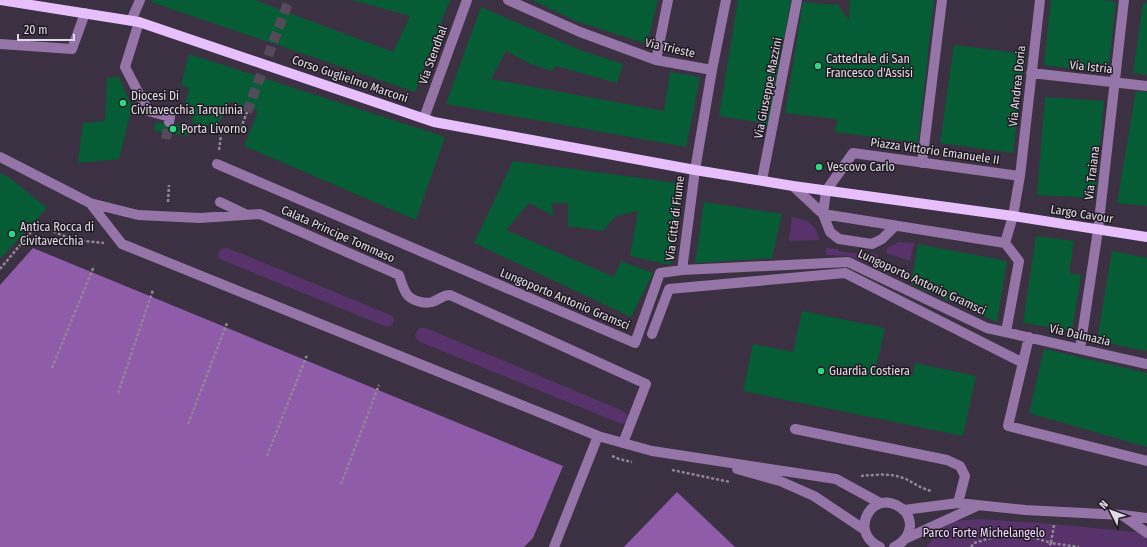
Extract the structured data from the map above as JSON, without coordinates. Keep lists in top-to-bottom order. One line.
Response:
{"streets":{"main road":["Corso Guglielmo Marconi","Largo Cavour"],"street":["Via Trieste","Via Stendhal","Via Istria","Via Andrea Doria","Via Giuseppe Mazzini","Piazza Vittorio Emanuele II","Via Traiana","Via Città di Fiume","Calata Principe Tommaso","Lungoporto Antonio Gramsci","Via Dalmazia"]},"crossings":[["Via Stendhal","Corso Guglielmo Marconi"],["Via Istria","Via Andrea Doria"],["Via Istria","Via Traiana"],["Corso Guglielmo Marconi","Via Città di Fiume"],["Via Andrea Doria","Piazza Vittorio Emanuele II"],["Via Traiana","Largo Cavour"],["Via Traiana","Via Dalmazia"],["Via Città di Fiume","Lungoporto Antonio Gramsci"],["Lungoporto Antonio Gramsci","Via Dalmazia"]],"parks":["Parco Forte Michelangelo"],"places":["Cattedrale di San Francesco d'Assisi","Diocesi Di Civitavecchia Tarquinia","Porta Livorno","Vescovo Carlo","Antica Rocca di Civitavecchia","Guardia Costiera"],"scale_bar":"20 m","north":"top left"}
